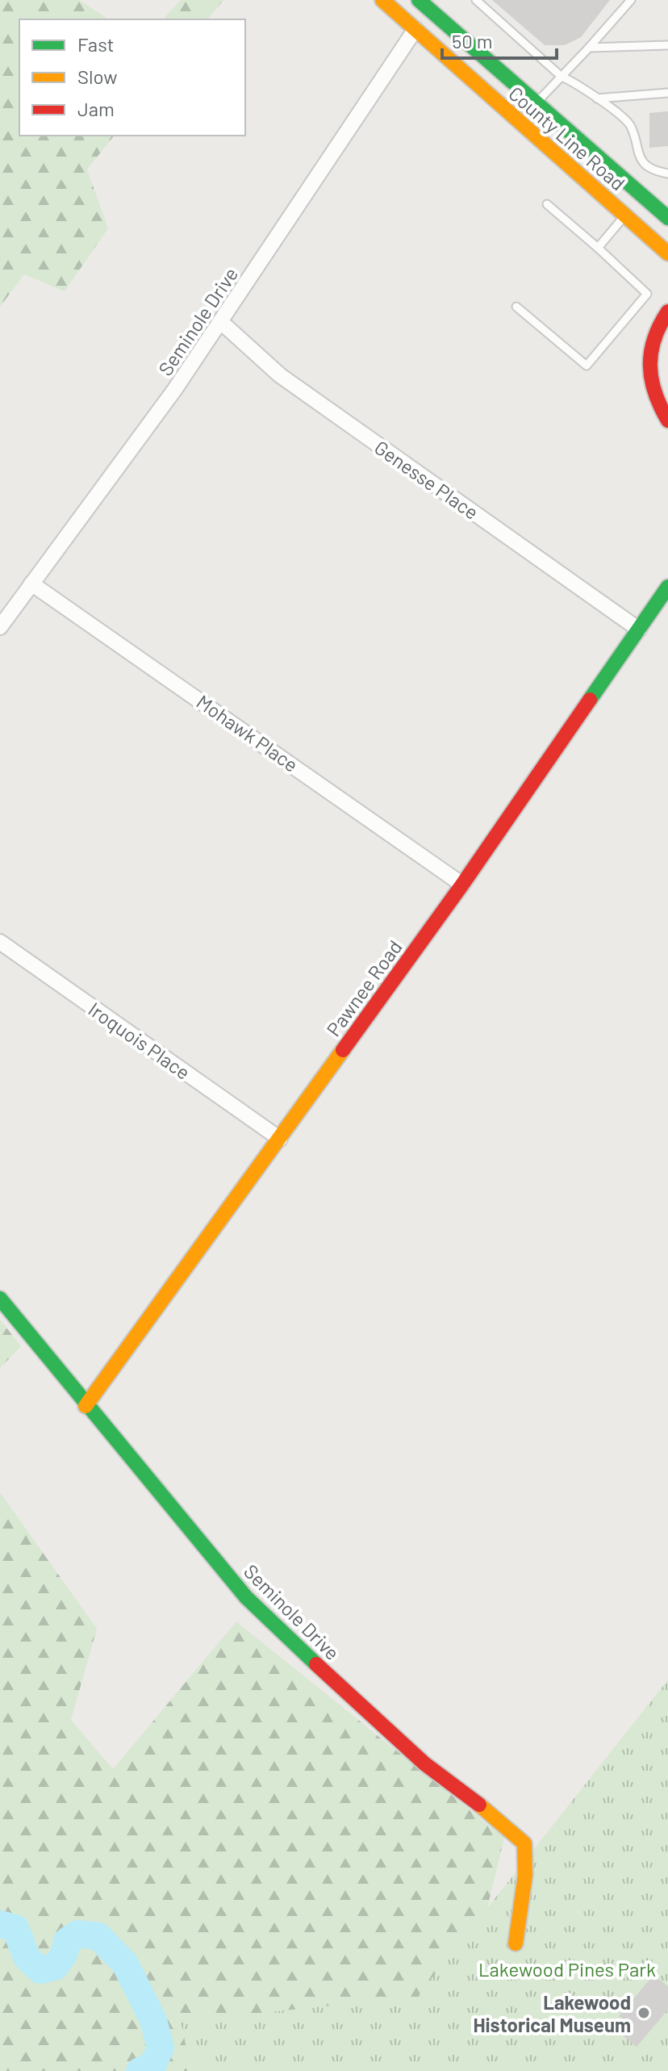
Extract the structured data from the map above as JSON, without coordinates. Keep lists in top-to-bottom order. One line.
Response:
{"streets":{"street":["County Line Road","Seminole Drive","Genesse Place","Mohawk Place","Pawnee Road","Iroquois Place"]},"crossings":[["County Line Road","Seminole Drive"],["Seminole Drive","Genesse Place"],["Seminole Drive","Mohawk Place"],["Seminole Drive","Pawnee Road"],["Genesse Place","Pawnee Road"],["Mohawk Place","Pawnee Road"],["Pawnee Road","Iroquois Place"]],"parks":["Lakewood Pines Park"],"places":["Lakewood Historical Museum"],"legend":["Fast","Slow","Jam"],"scale_bar":"50 m"}
